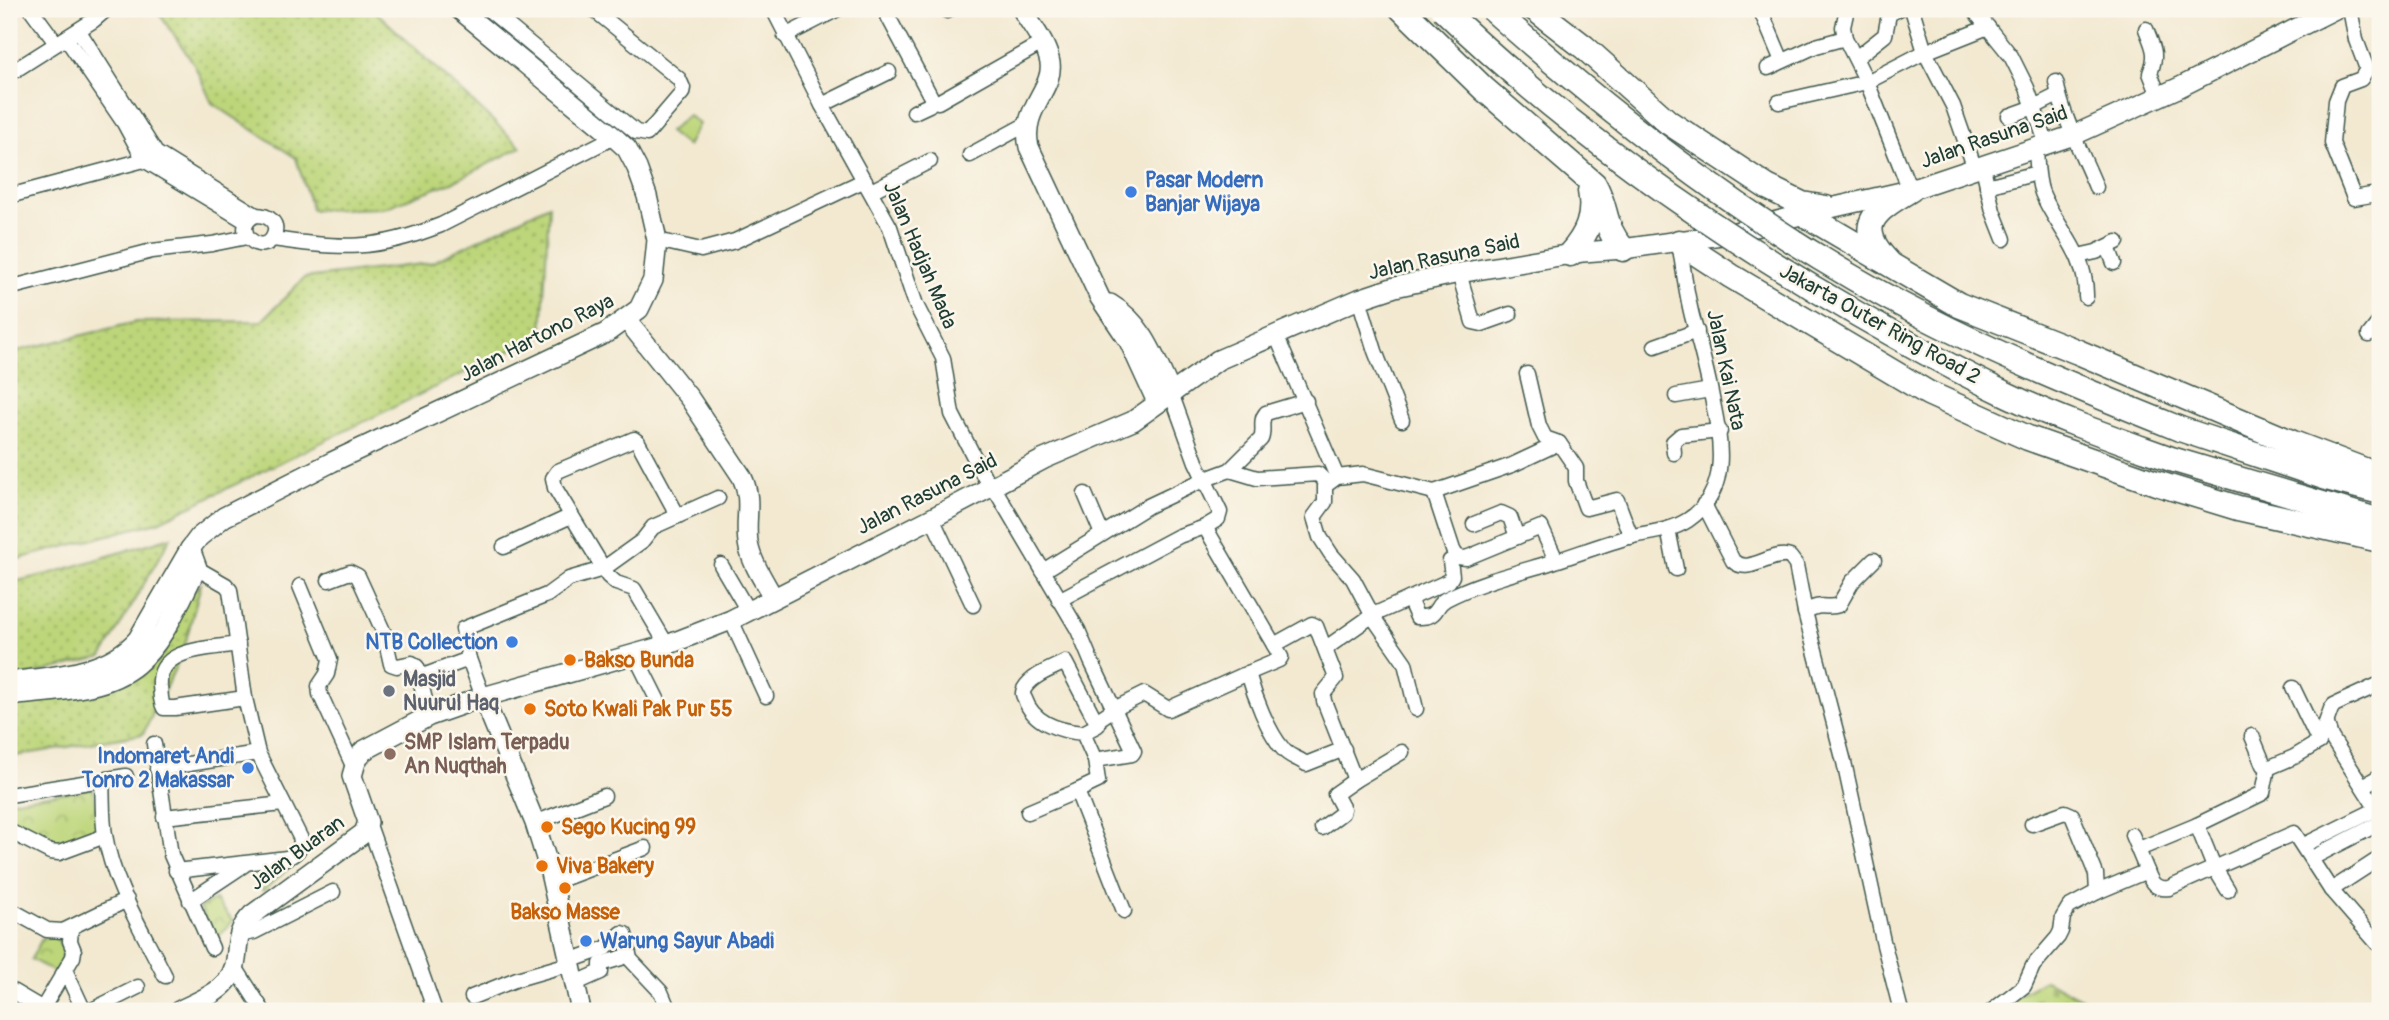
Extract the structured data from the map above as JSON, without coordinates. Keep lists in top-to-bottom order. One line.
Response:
{"streets":{"highway":["Jakarta Outer Ring Road 2"],"street":["Jalan Rasuna Said","Jalan Hadjah Mada","Jalan Hartono Raya","Jalan Kai Nata","Jalan Buaran"]},"crossings":[["Jalan Rasuna Said","Jalan Hadjah Mada"],["Jalan Rasuna Said","Jalan Kai Nata"]],"places":["Pasar Modern Banjar Wijaya","NTB Collection","Bakso Bunda","Masjid Nuurul Haq","Soto Kwali Pak Pur 55","SMP Islam Terpadu An Nuqthah","Indomaret Andi Tonro 2 Makassar","Sego Kucing 99","Viva Bakery","Bakso Masse","Warung Sayur Abadi"]}
